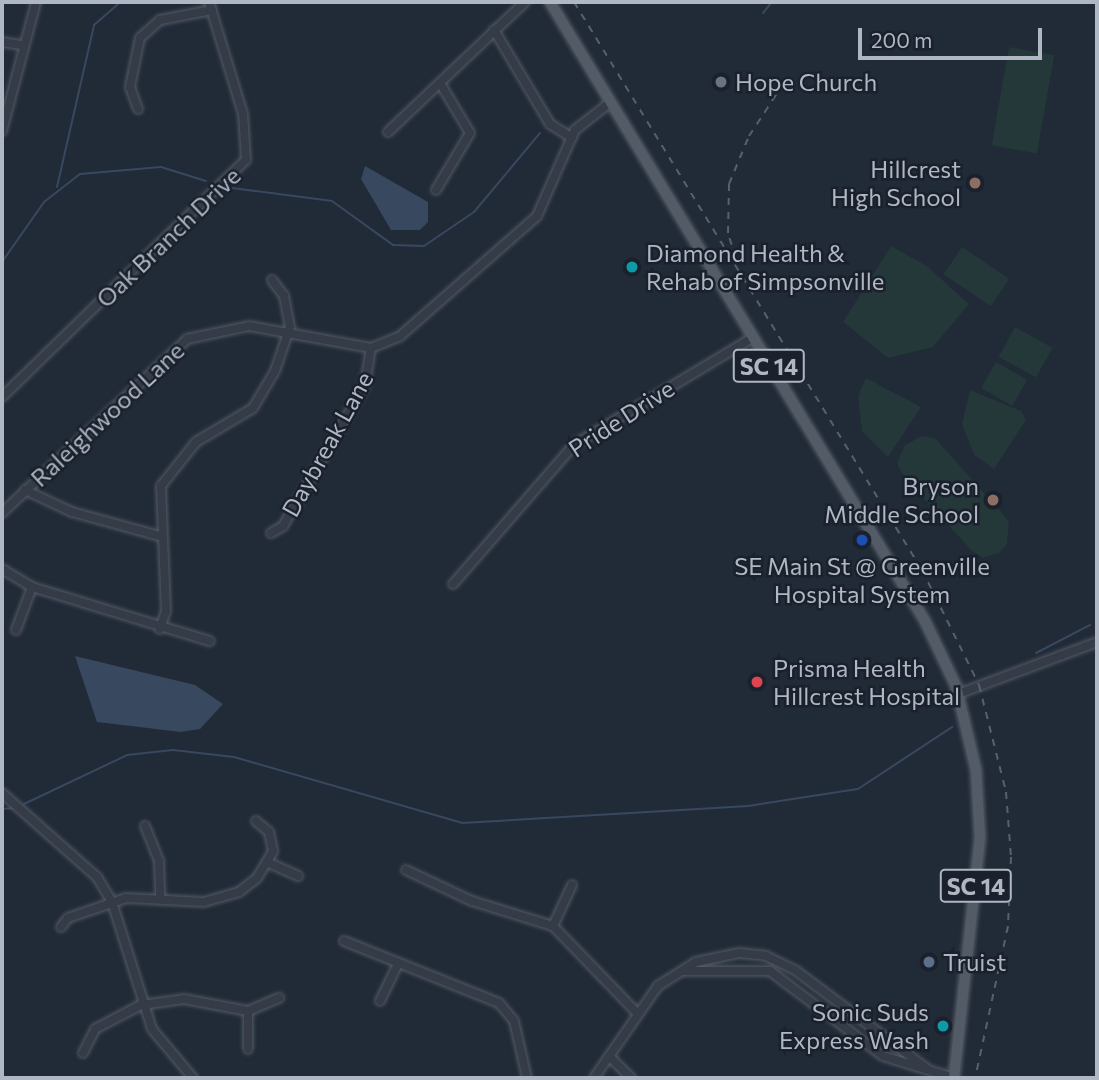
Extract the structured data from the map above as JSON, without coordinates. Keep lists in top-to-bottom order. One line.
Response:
{"streets":{"main road":["SC 14"],"street":["Oak Branch Drive","Raleighwood Lane","Pride Drive","Daybreak Lane"]},"crossings":[["SC 14","Pride Drive"],["Raleighwood Lane","Daybreak Lane"]],"places":["Hope Church","Hillcrest High School","Diamond Health & Rehab of Simpsonville","Bryson Middle School","SE Main St @ Greenville Hospital System","Prisma Health Hillcrest Hospital","Truist","Sonic Suds Express Wash"],"scale_bar":"200 m"}
